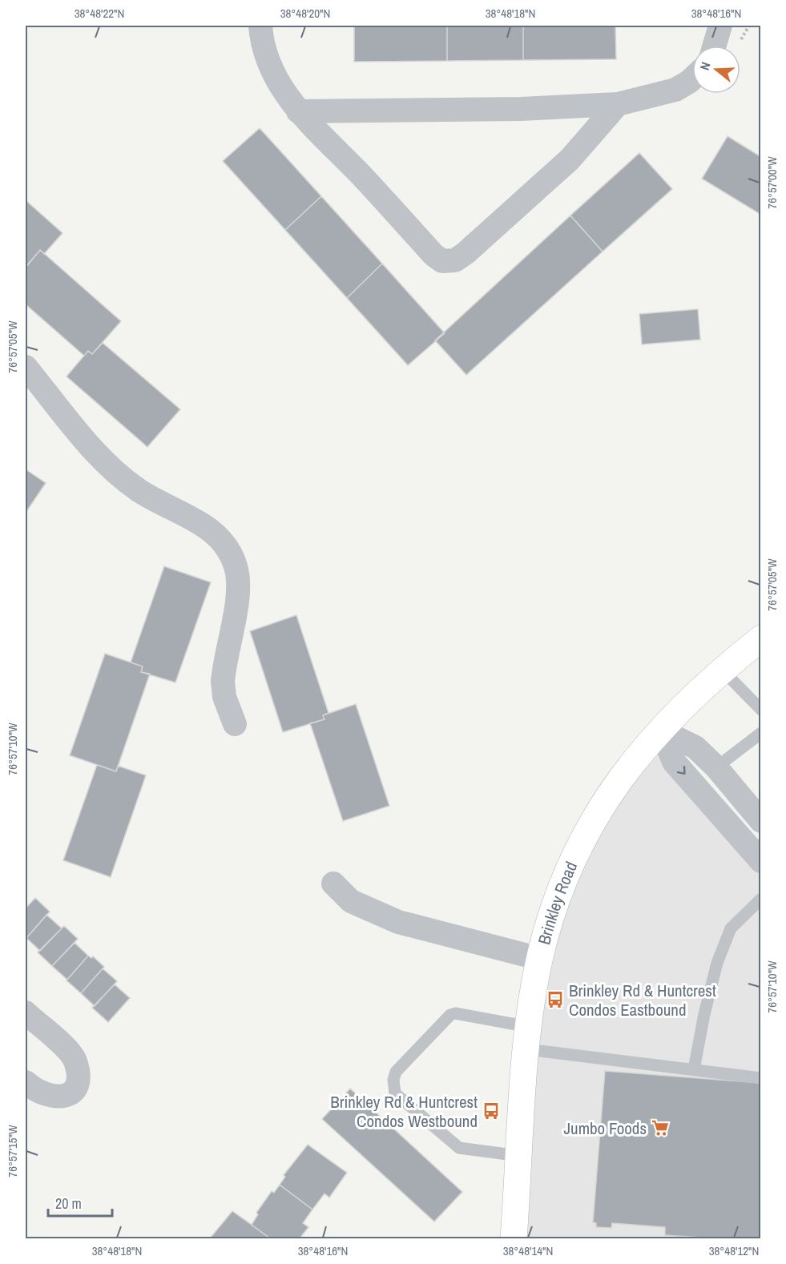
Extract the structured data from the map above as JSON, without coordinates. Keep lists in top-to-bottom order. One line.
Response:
{"streets":{"main road":["Brinkley Road"]},"places":{"bus stop":["Brinkley Rd & Huntcrest Condos Eastbound","Brinkley Rd & Huntcrest Condos Westbound"],"supermarket":["Jumbo Foods"]},"scale_bar":"20 m","north":"left","coordinates":["38°48'22\"N","38°48'20\"N","38°48'18\"N","38°48'16\"N","76°57'00\"W","76°57'05\"W","76°57'10\"W","76°57'15\"W","38°48'14\"N","38°48'12\"N"]}
